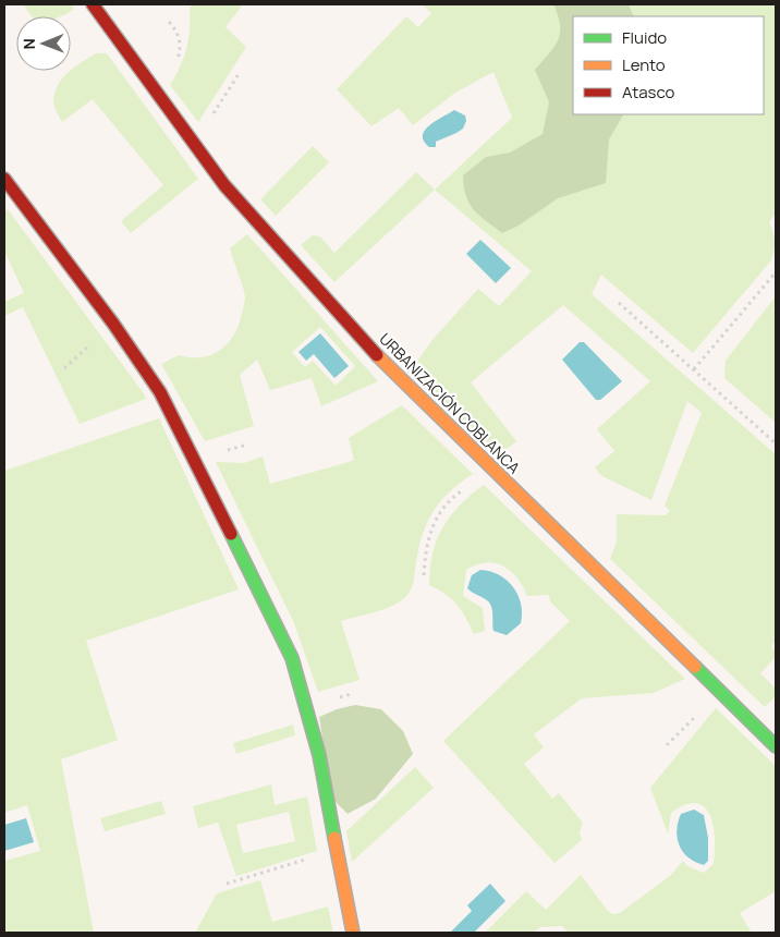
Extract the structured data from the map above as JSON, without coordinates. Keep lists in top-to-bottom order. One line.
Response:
{"streets":{"street":["URBANIZACIÓN COBLANCA"]},"legend":["Fluido","Lento","Atasco"],"north":"left"}
